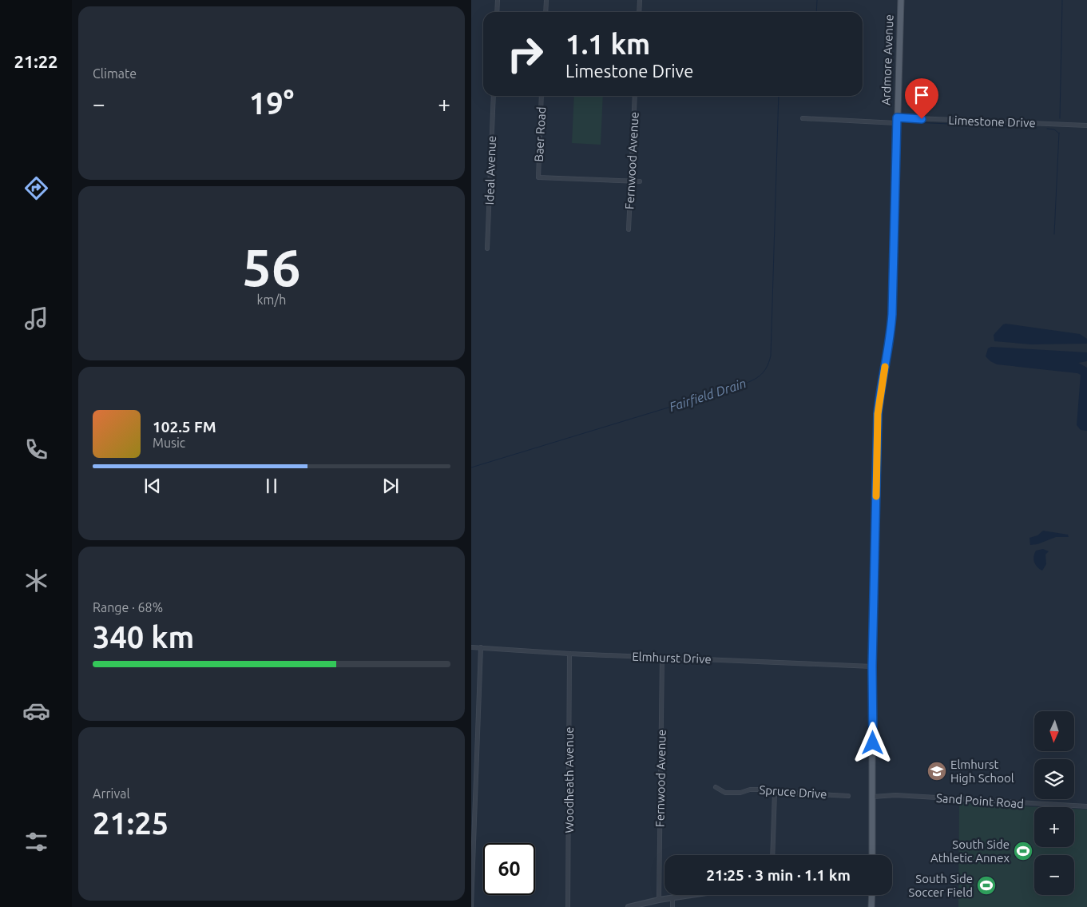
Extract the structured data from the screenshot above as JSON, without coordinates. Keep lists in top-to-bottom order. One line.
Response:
{"streets":{"main road":["Ardmore Avenue"],"street":["Limestone Drive","Baer Road","Fernwood Avenue","Ideal Avenue","Elmhurst Drive","Woodheath Avenue","Spruce Drive","Sand Point Road"]},"crossings":[["Ardmore Avenue","Limestone Drive"],["Ardmore Avenue","Elmhurst Drive"],["Ardmore Avenue","Sand Point Road"],["Baer Road","Fernwood Avenue"],["Fernwood Avenue","Elmhurst Drive"],["Elmhurst Drive","Woodheath Avenue"]],"water":["Fairfield Drain"],"places":{"school or university":["Elmhurst High School"],"sports":["South Side Athletic Annex","South Side Soccer Field"]},"north":"bottom","page":{"tabs":"21:22","tile":["Climate",["56","km/h"],["Range · 68%","340 km"],["Arrival","21:25"]],"turn":["1.1 km","Limestone Drive"],"heat":["−","19°","+"],"song":["102.5 FM","Music"],"map_buttons":["+","−"],"limit":"60","trip":"21:25 · 3 min · 1.1 km"}}
